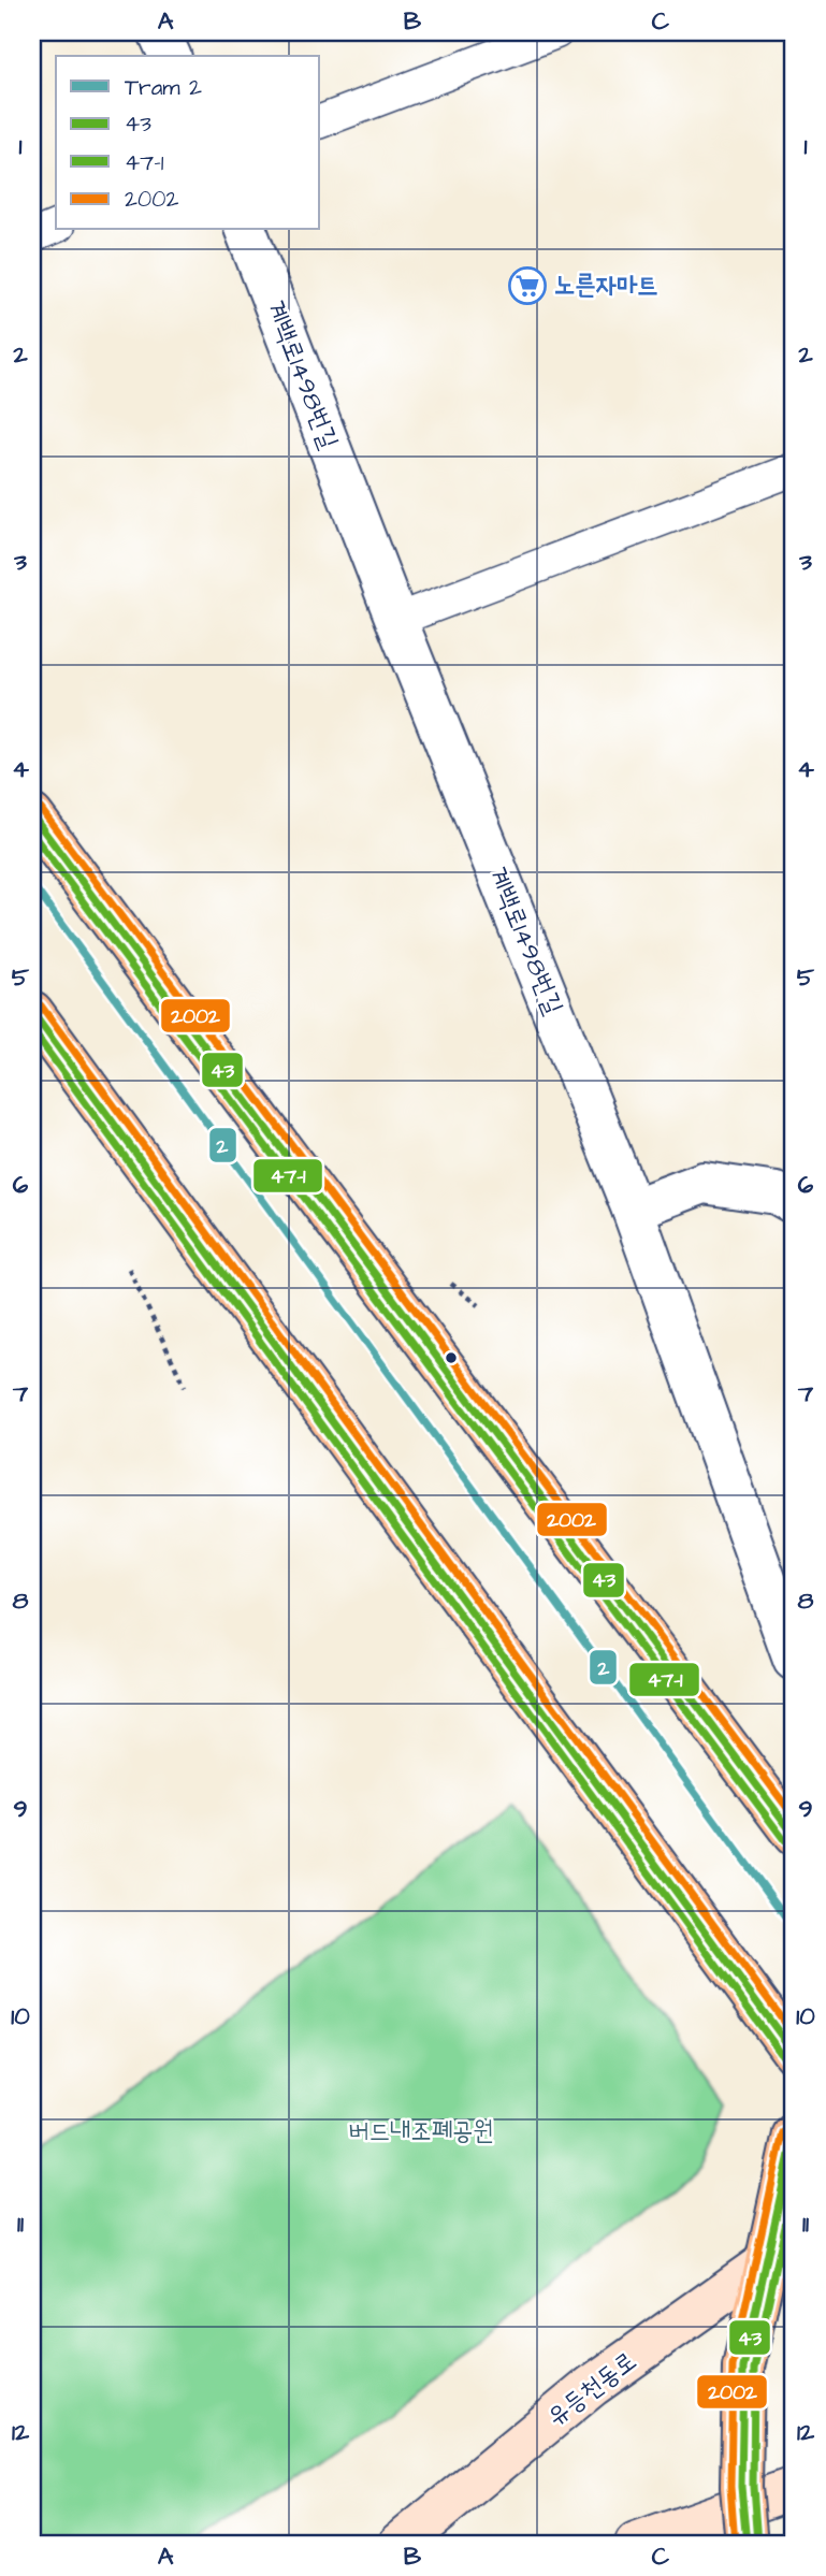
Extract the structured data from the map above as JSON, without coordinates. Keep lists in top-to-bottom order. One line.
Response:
{"streets":{"main road":["유등천동로"],"street":["계백로1498번길"]},"parks":["버드내조폐공원"],"places":{"supermarket":["노른자마트"]},"lines":["transit line 2002","transit line 43","transit line 47-1","tram line 2"],"legend":["Tram 2","43","47-1","2002"],"grid":{"columns":["A","B","C"],"rows":["1","2","3","4","5","6","7","8","9","10","11","12"]}}
